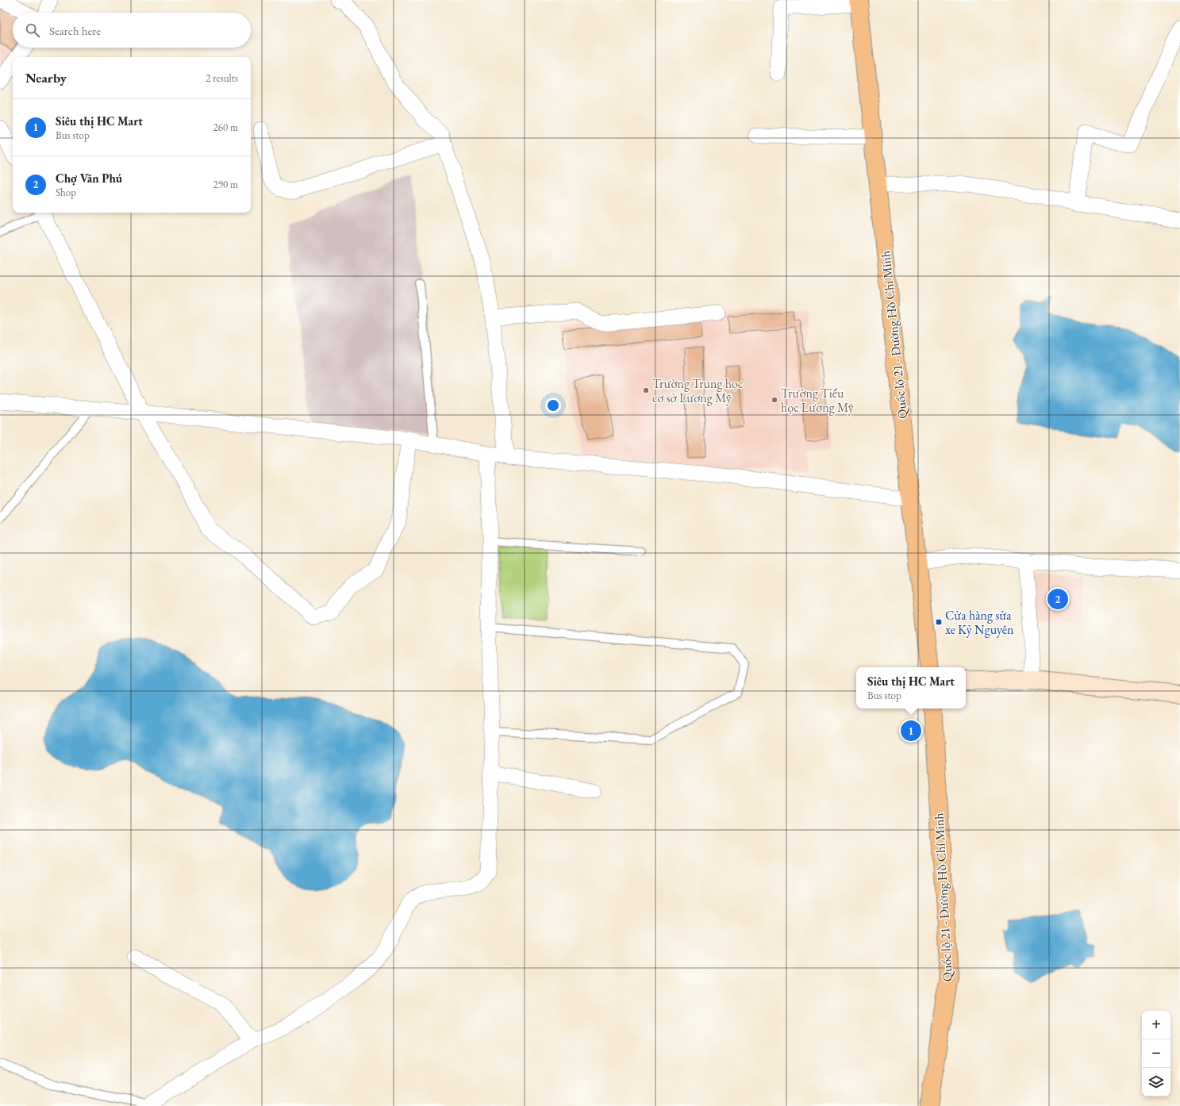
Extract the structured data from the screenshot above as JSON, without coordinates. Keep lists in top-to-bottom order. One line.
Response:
{"streets":{"highway":["Quốc lộ 21 - Đường Hồ Chí Minh"]},"places":{"other":["Trường Trung học cơ sở Lương Mỹ","Trường Tiểu học Lương Mỹ"],"transit":["Cửa hàng sửa xe Kỷ Nguyên"]},"page":{"search":"Search here","heading":["Nearby","2 results"],"list":[{"mark":"1","name":"Siêu thị HC Mart","note":"Bus stop","value":"260 m"},{"mark":"2","name":"Chợ Văn Phú","note":"Shop","value":"290 m"}],"pins":["2","1"],"popup":["Siêu thị HC Mart","Bus stop"],"map_buttons":["+","−"]}}
